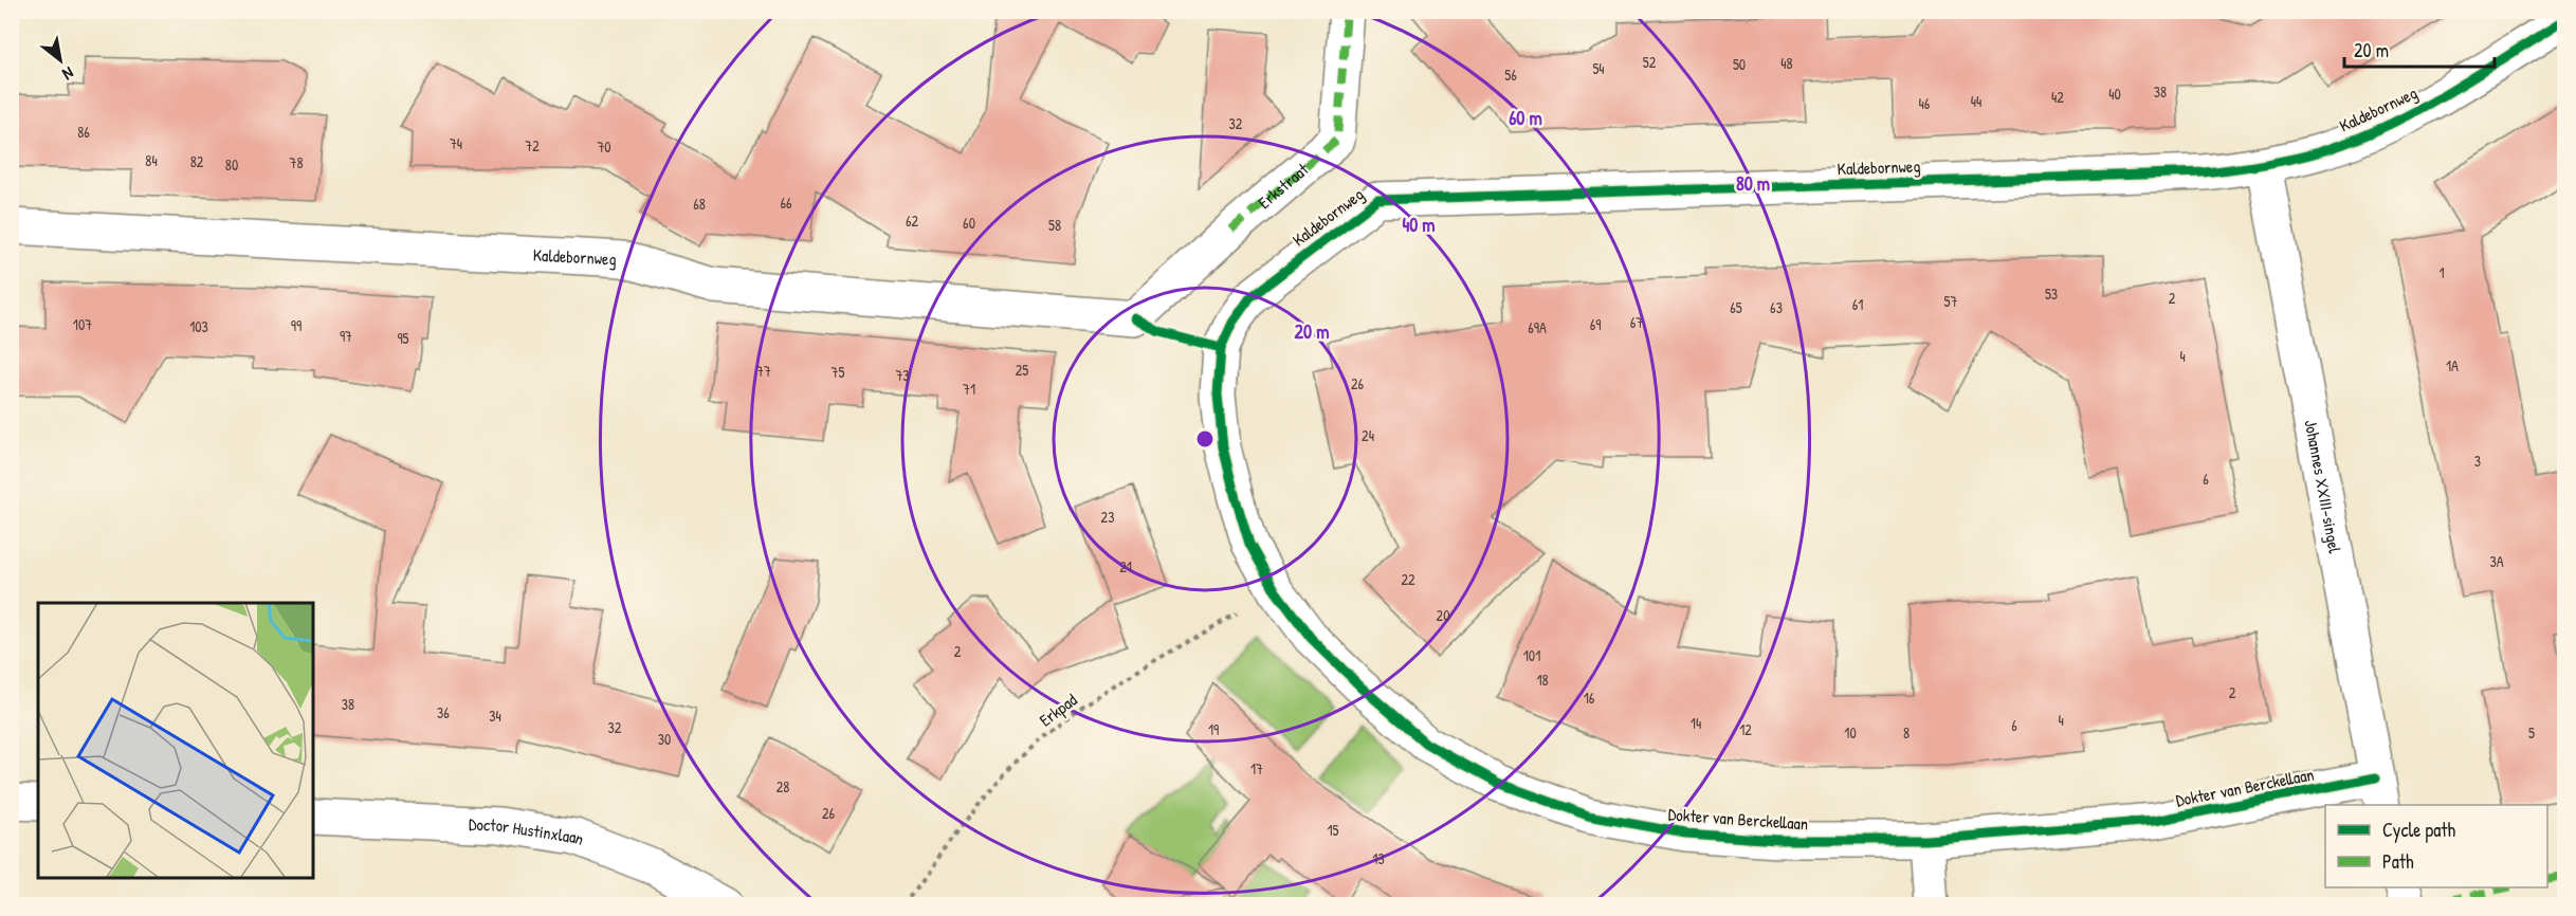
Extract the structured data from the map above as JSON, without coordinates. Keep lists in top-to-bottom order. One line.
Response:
{"streets":{"street":["Kaldebornweg","Erkstraat","Johannes XXIII-singel","Dokter van Berckellaan","Doctor Hustinxlaan"],"path":["Erkpad"]},"crossings":[["Kaldebornweg","Erkstraat"],["Kaldebornweg","Johannes XXIII-singel"],["Kaldebornweg","Dokter van Berckellaan"],["Johannes XXIII-singel","Dokter van Berckellaan"],["Erkpad","Dokter van Berckellaan"]],"house_numbers":["52","48","50","54","56","38","40","42","44","46","32","86","74","72","70","84","82","78","80","66","68","62","60","58","1","53","2","57","61","65","63","67","107","69","99","103","69A","97","95","4","1A","25","77","75","73","26","71","24","3","6","23","3A","21","22","20","2","101","18","2","16","38","36","34","4","14","6","32","19","12","10","8","5","30","17","28","26","15","13"],"legend":["Cycle path","Path"],"scale_bar":"20 m","north":"bottom right","rings":["60 m","80 m","40 m","20 m"]}
